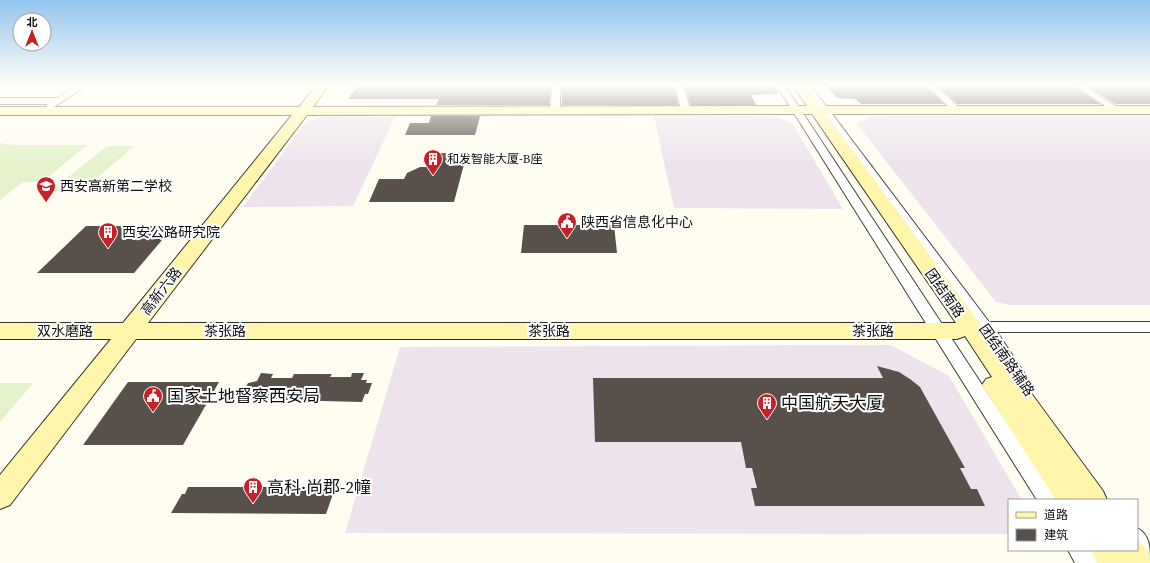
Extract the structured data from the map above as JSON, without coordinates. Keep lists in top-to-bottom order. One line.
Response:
{"streets":{"street":["高新六路","团结南路","双水磨路","茶张路","团结南路辅路"]},"crossings":[["高新六路","双水磨路"],["高新六路","茶张路"],["团结南路","茶张路"],["团结南路","团结南路辅路"],["双水磨路","茶张路"],["茶张路","团结南路辅路"]],"places":{"building":["和发智能大厦-B座","西安公路研究院","中国航天大厦","高科·尚郡-2幢"],"school or university":["西安高新第二学校"],"public building":["陕西省信息化中心","国家土地督察西安局"]},"legend":["道路","建筑"],"north":"top"}
